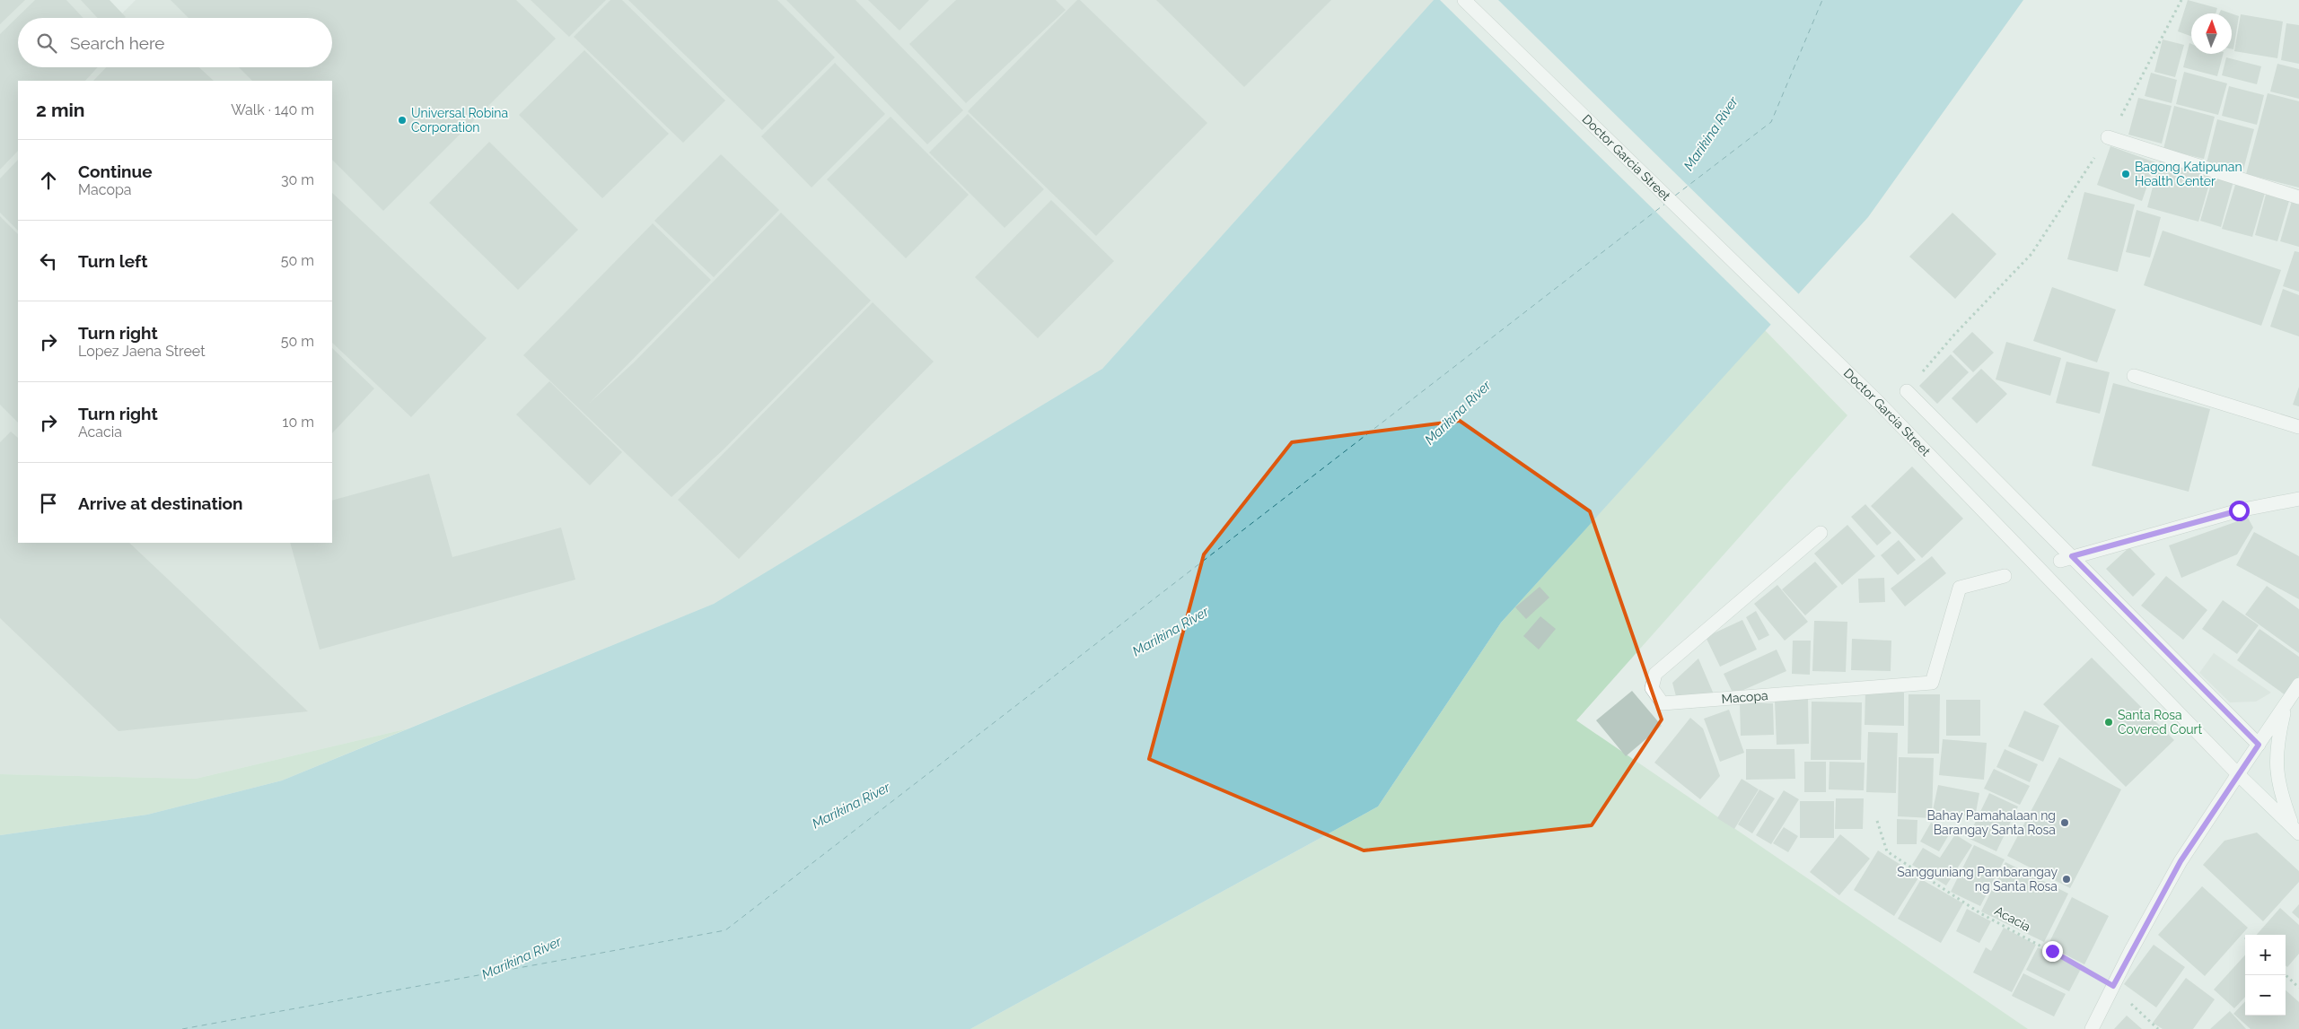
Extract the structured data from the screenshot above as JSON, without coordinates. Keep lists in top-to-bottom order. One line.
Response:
{"streets":{"street":["Doctor Garcia Street","Macopa"],"path":["Acacia"]},"water":["Marikina River"],"places":["Universal Robina Corporation","Bagong Katipunan Health Center","Santa Rosa Covered Court","Bahay Pamahalaan ng Barangay Santa Rosa","Sangguniang Pambarangay ng Santa Rosa"],"north":"top","page":{"search":"Search here","heading":["2 min","Walk · 140 m"],"list":[["Continue","Macopa","30 m"],["Turn left","50 m"],["Turn right","Lopez Jaena Street","50 m"],["Turn right","Acacia","10 m"],"Arrive at destination"],"map_buttons":["+","−"]}}
